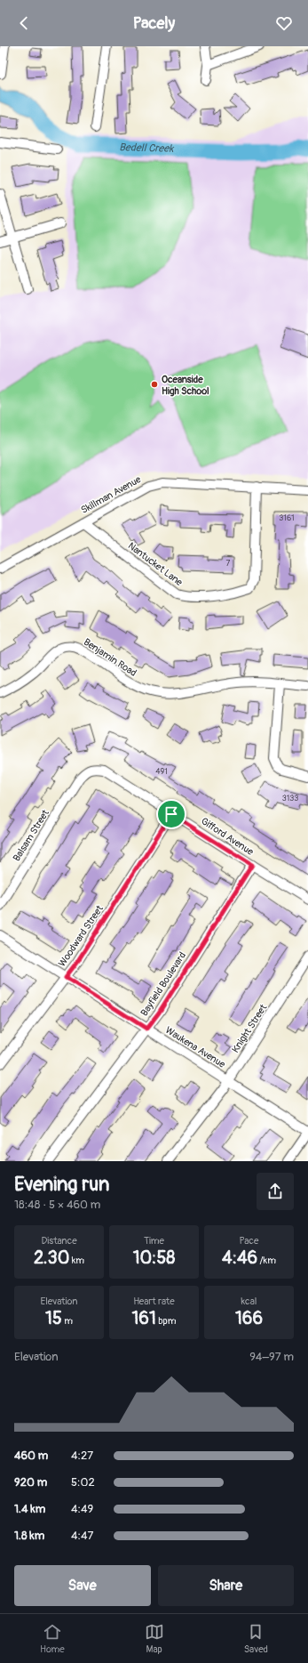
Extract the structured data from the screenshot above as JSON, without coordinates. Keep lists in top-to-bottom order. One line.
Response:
{"streets":{"street":["Skillman Avenue","Nantucket Lane","Benjamin Road","Balsam Street","Gifford Avenue","Woodward Street","Bayfield Boulevard","Knight Street","Waukena Avenue"]},"crossings":[["Skillman Avenue","Nantucket Lane"],["Balsam Street","Gifford Avenue"],["Gifford Avenue","Woodward Street"],["Gifford Avenue","Bayfield Boulevard"],["Woodward Street","Waukena Avenue"],["Bayfield Boulevard","Waukena Avenue"],["Knight Street","Waukena Avenue"]],"water":["Bedell Creek"],"places":["Oceanside High School"],"house_numbers":["3161","7","491","3133"],"page":{"header":"Pacely","heading":["Evening run","18:48 · 5 × 460 m"],"stats":[["Distance","2.30 km"],["Time","10:58"],["Pace","4:46 /km"],["Elevation","15 m"],["Heart rate","161 bpm"],["kcal","166"]],"chart":["Elevation","94–97 m"],"list":[{"name":"460 m","note":"4:27"},{"name":"920 m","note":"5:02"},{"name":"1.4 km","note":"4:49"},{"name":"1.8 km","note":"4:47"}],"buttons":["Save","Share"],"tabs":["Home","Map","Saved"]}}
